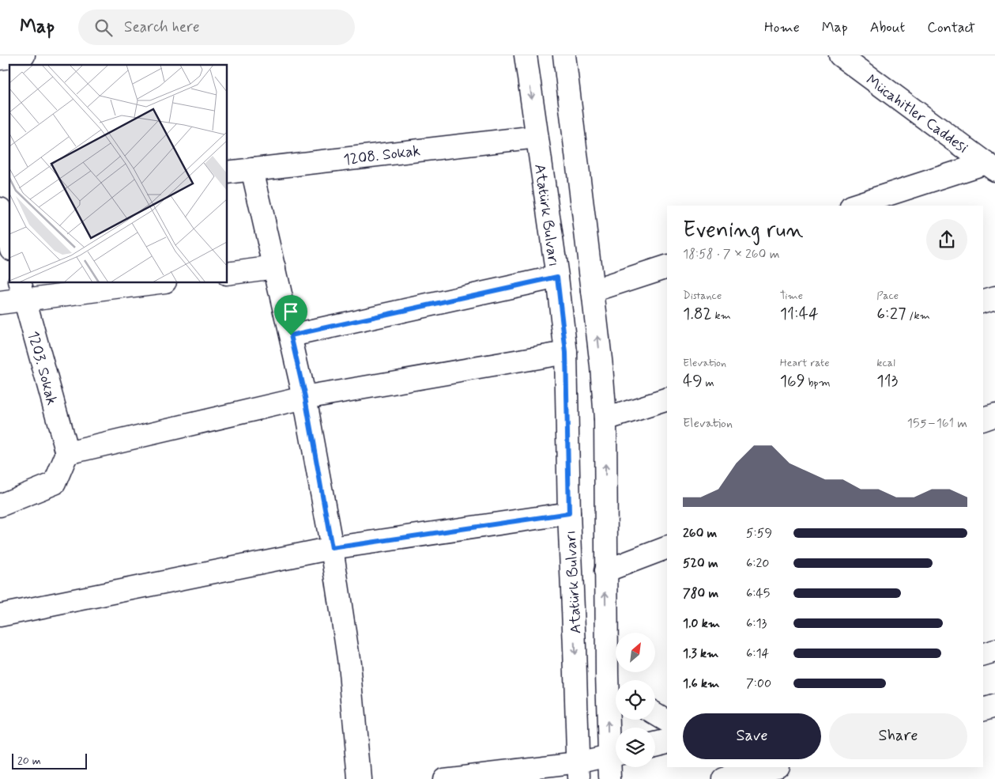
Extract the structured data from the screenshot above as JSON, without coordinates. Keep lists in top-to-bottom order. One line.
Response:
{"streets":{"street":["Mücahitler Caddesi","1208. Sokak","Atatürk Bulvarı","1203. Sokak"]},"crossings":[["1208. Sokak","Atatürk Bulvarı"]],"scale_bar":"20 m","north":"top right","page":{"header":"Map","search":"Search here","nav":["Home","Map","About","Contact"],"heading":["Evening run","18:58 · 7 × 260 m"],"stats":[["Distance","1.82 km"],["Time","11:44"],["Pace","6:27 /km"],["Elevation","49 m"],["Heart rate","169 bpm"],["kcal","113"]],"chart":["Elevation","155–161 m"],"list":[{"name":"260 m","note":"5:59"},{"name":"520 m","note":"6:20"},{"name":"780 m","note":"6:45"},{"name":"1.0 km","note":"6:13"},{"name":"1.3 km","note":"6:14"},{"name":"1.6 km","note":"7:00"}],"buttons":["Save","Share"],"scale":"20 m"}}
